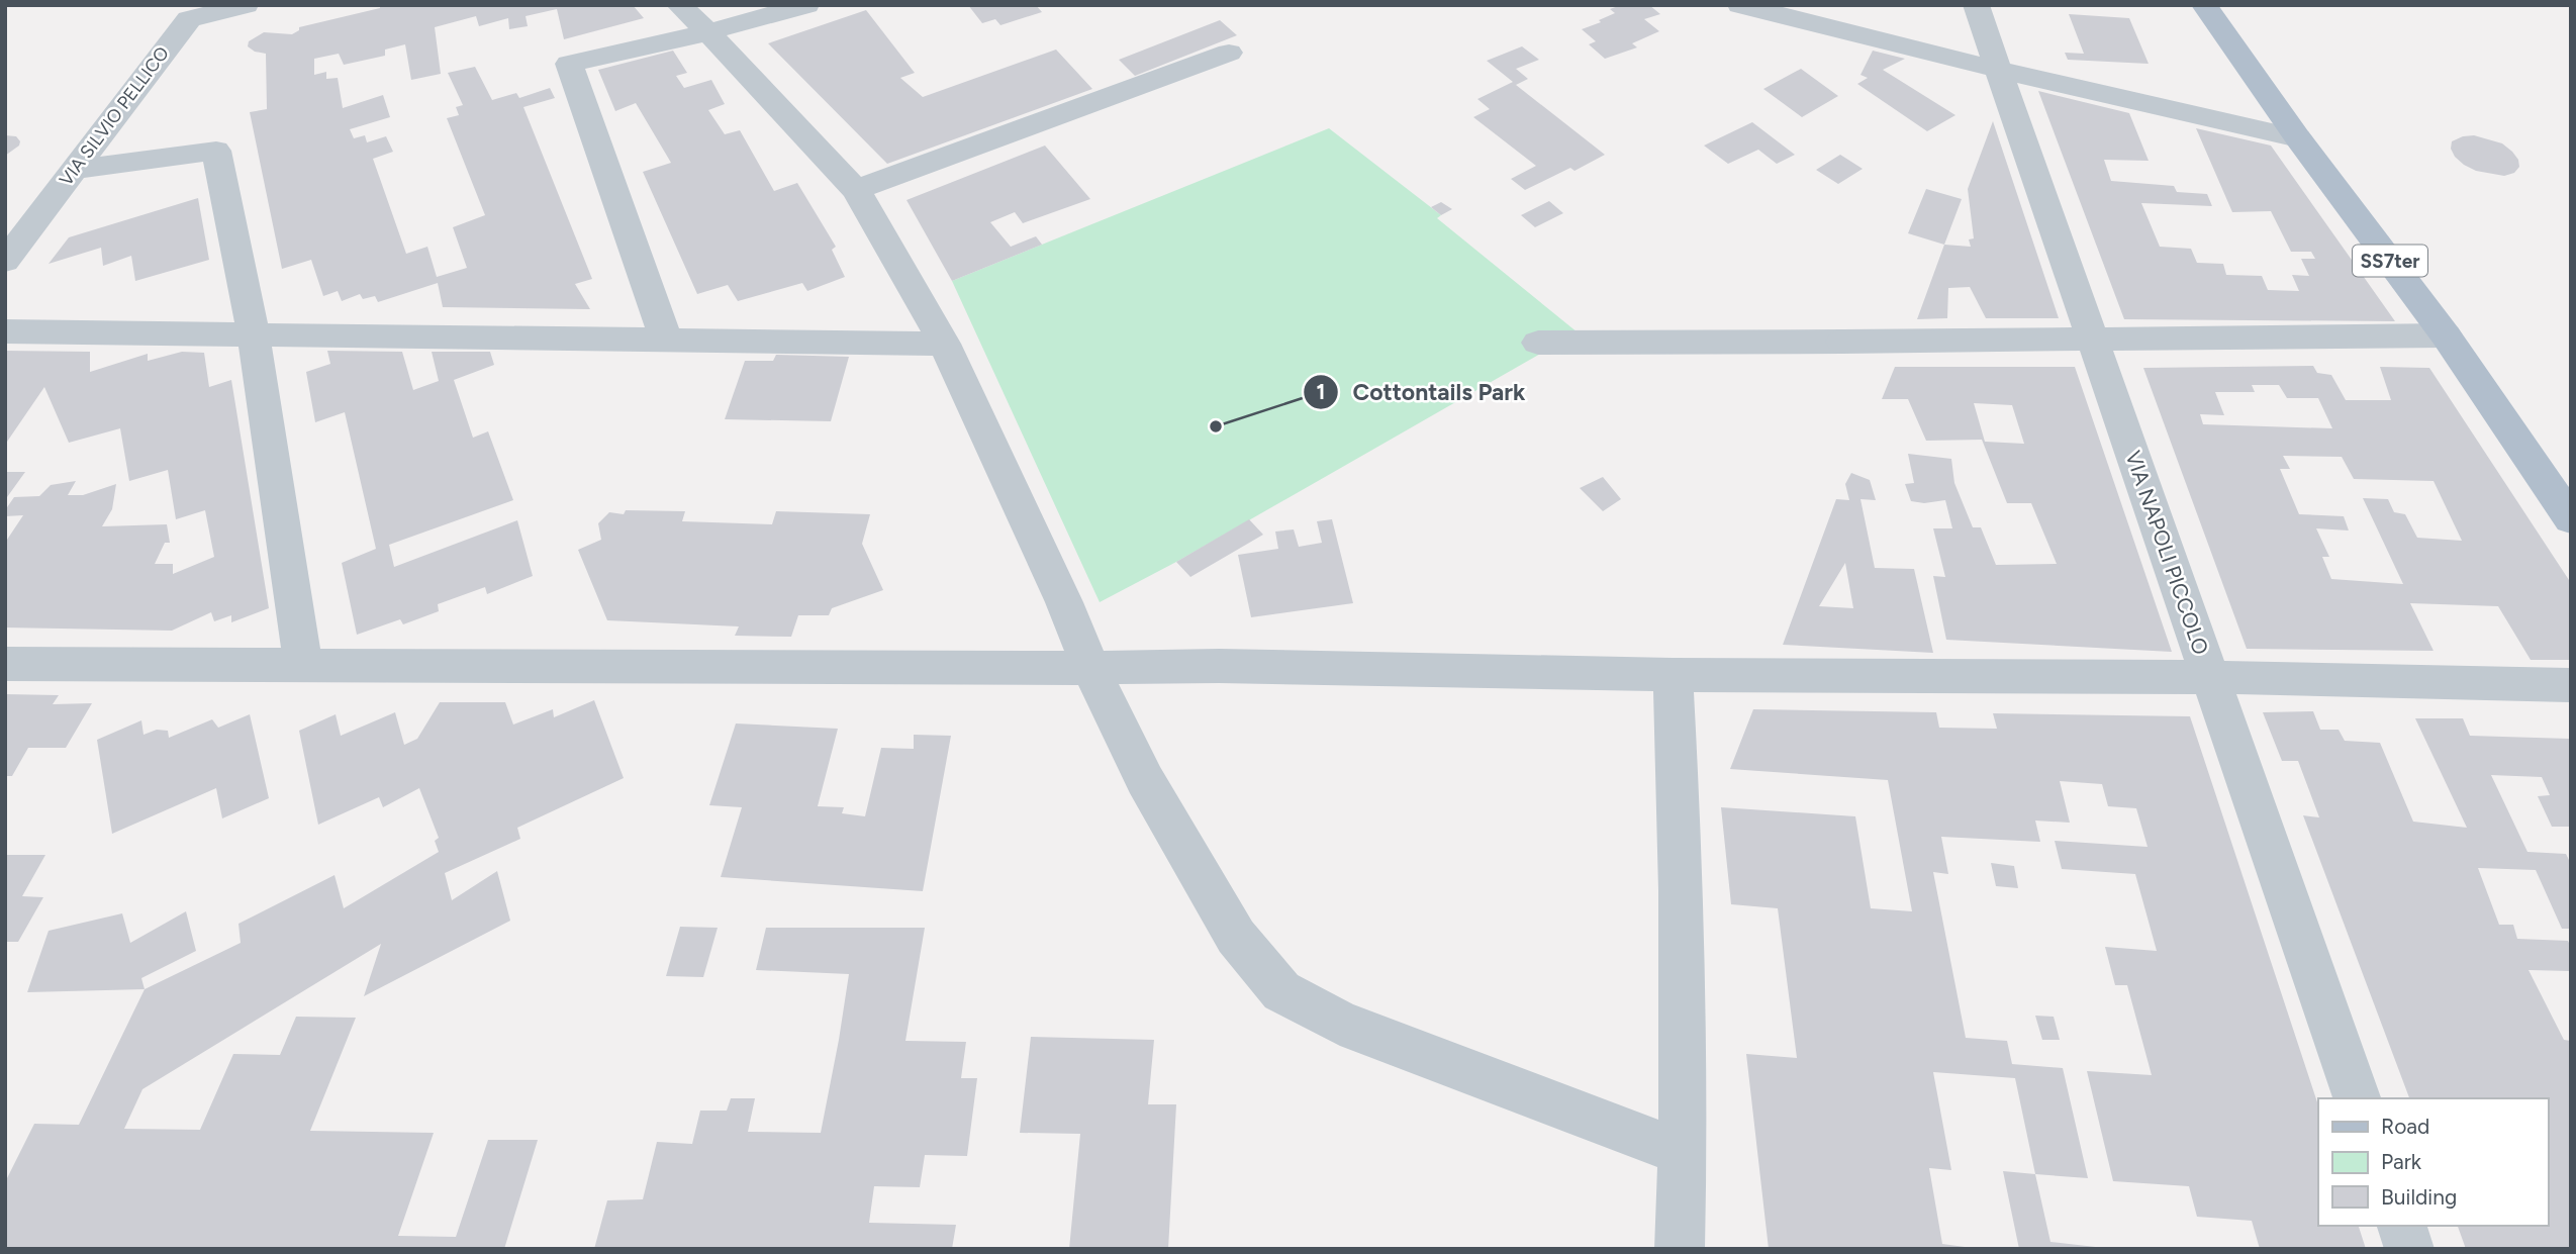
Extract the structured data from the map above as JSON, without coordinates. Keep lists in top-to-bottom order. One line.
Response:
{"streets":{"main road":["SS7ter"],"street":["VIA SILVIO PELLICO","VIA NAPOLI PICCOLO"]},"places":["Cottontails Park"],"legend":["Road","Park","Building"]}
